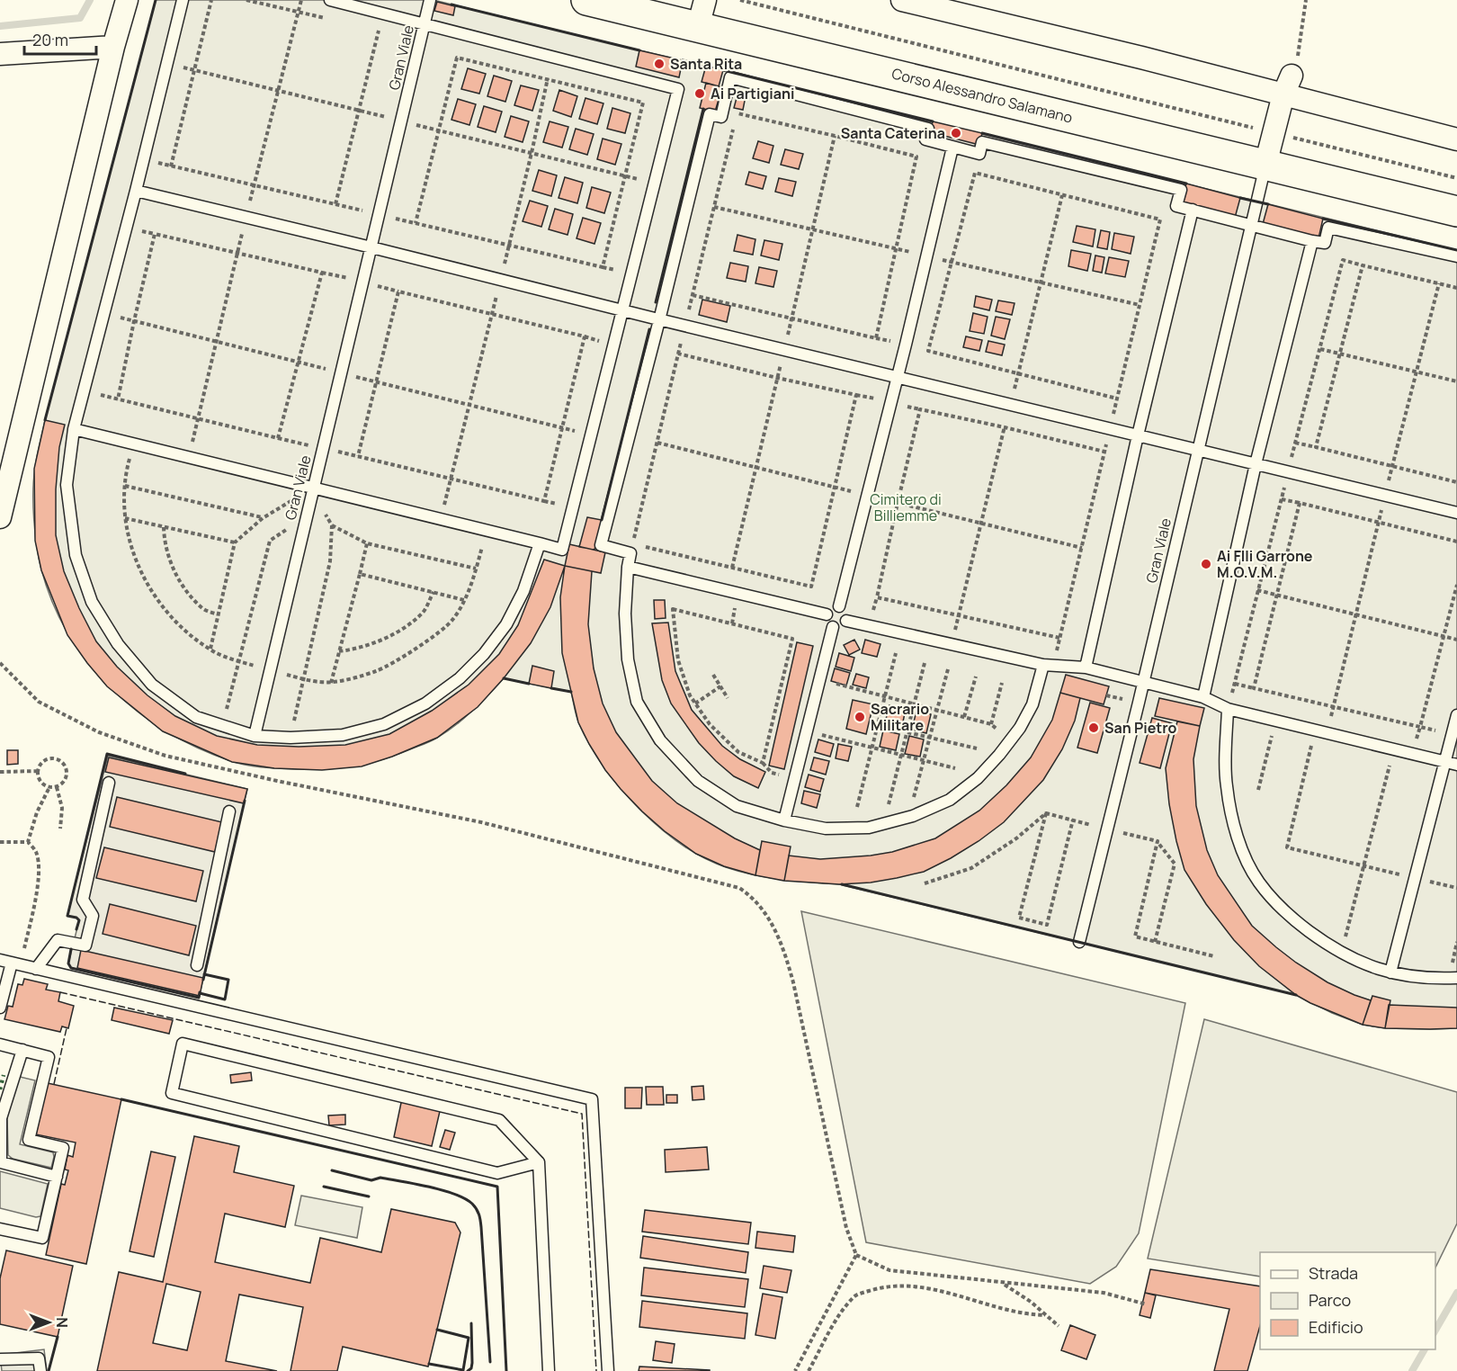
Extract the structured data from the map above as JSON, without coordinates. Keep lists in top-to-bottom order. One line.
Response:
{"streets":{"street":["Corso Alessandro Salamano"],"lane":["Gran Viale"]},"crossings":[["Gran Viale","Corso Alessandro Salamano"]],"parks":["Cimitero di Billiemme"],"places":["Santa Rita","Ai Partigiani","Santa Caterina","Ai Flli Garrone M.O.V.M.","Sacrario Militare","San Pietro"],"legend":["Strada","Parco","Edificio"],"scale_bar":"20 m","north":"right"}
